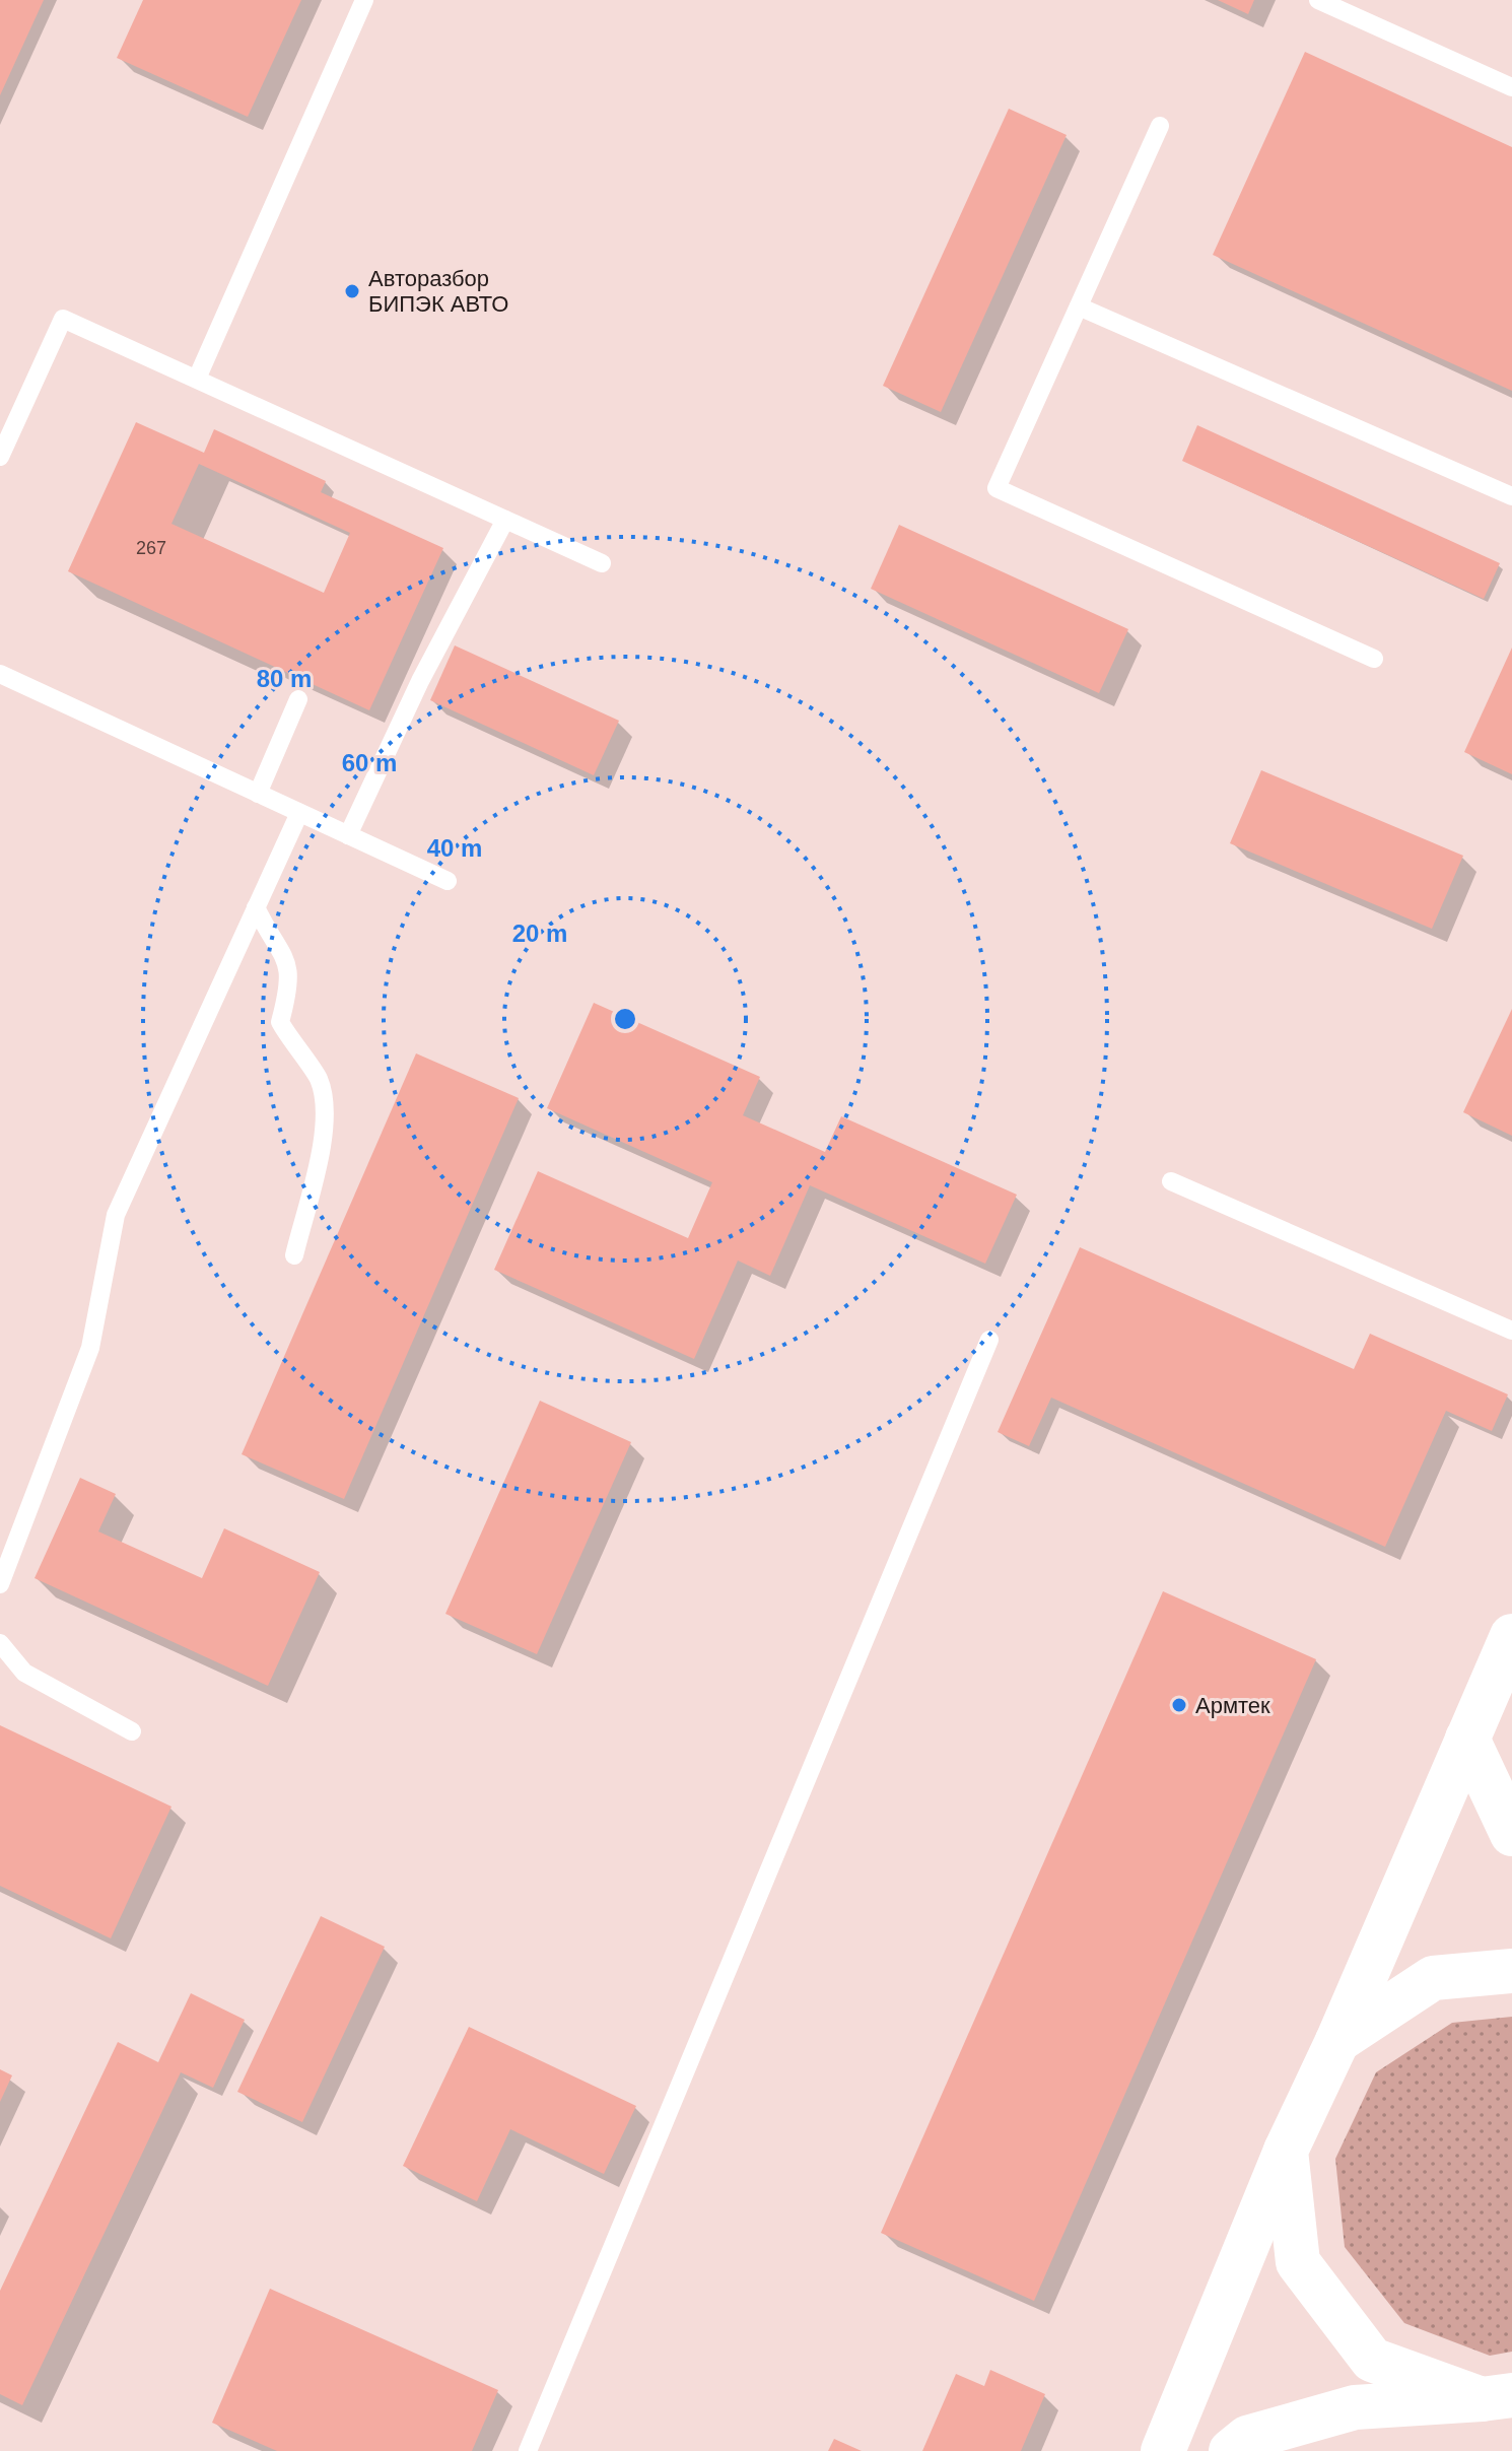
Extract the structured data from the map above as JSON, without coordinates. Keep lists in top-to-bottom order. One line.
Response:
{"places":["Авторазбор БИПЭК АВТО","Армтек"],"house_numbers":["267"],"rings":["80 m","60 m","40 m","20 m"]}
